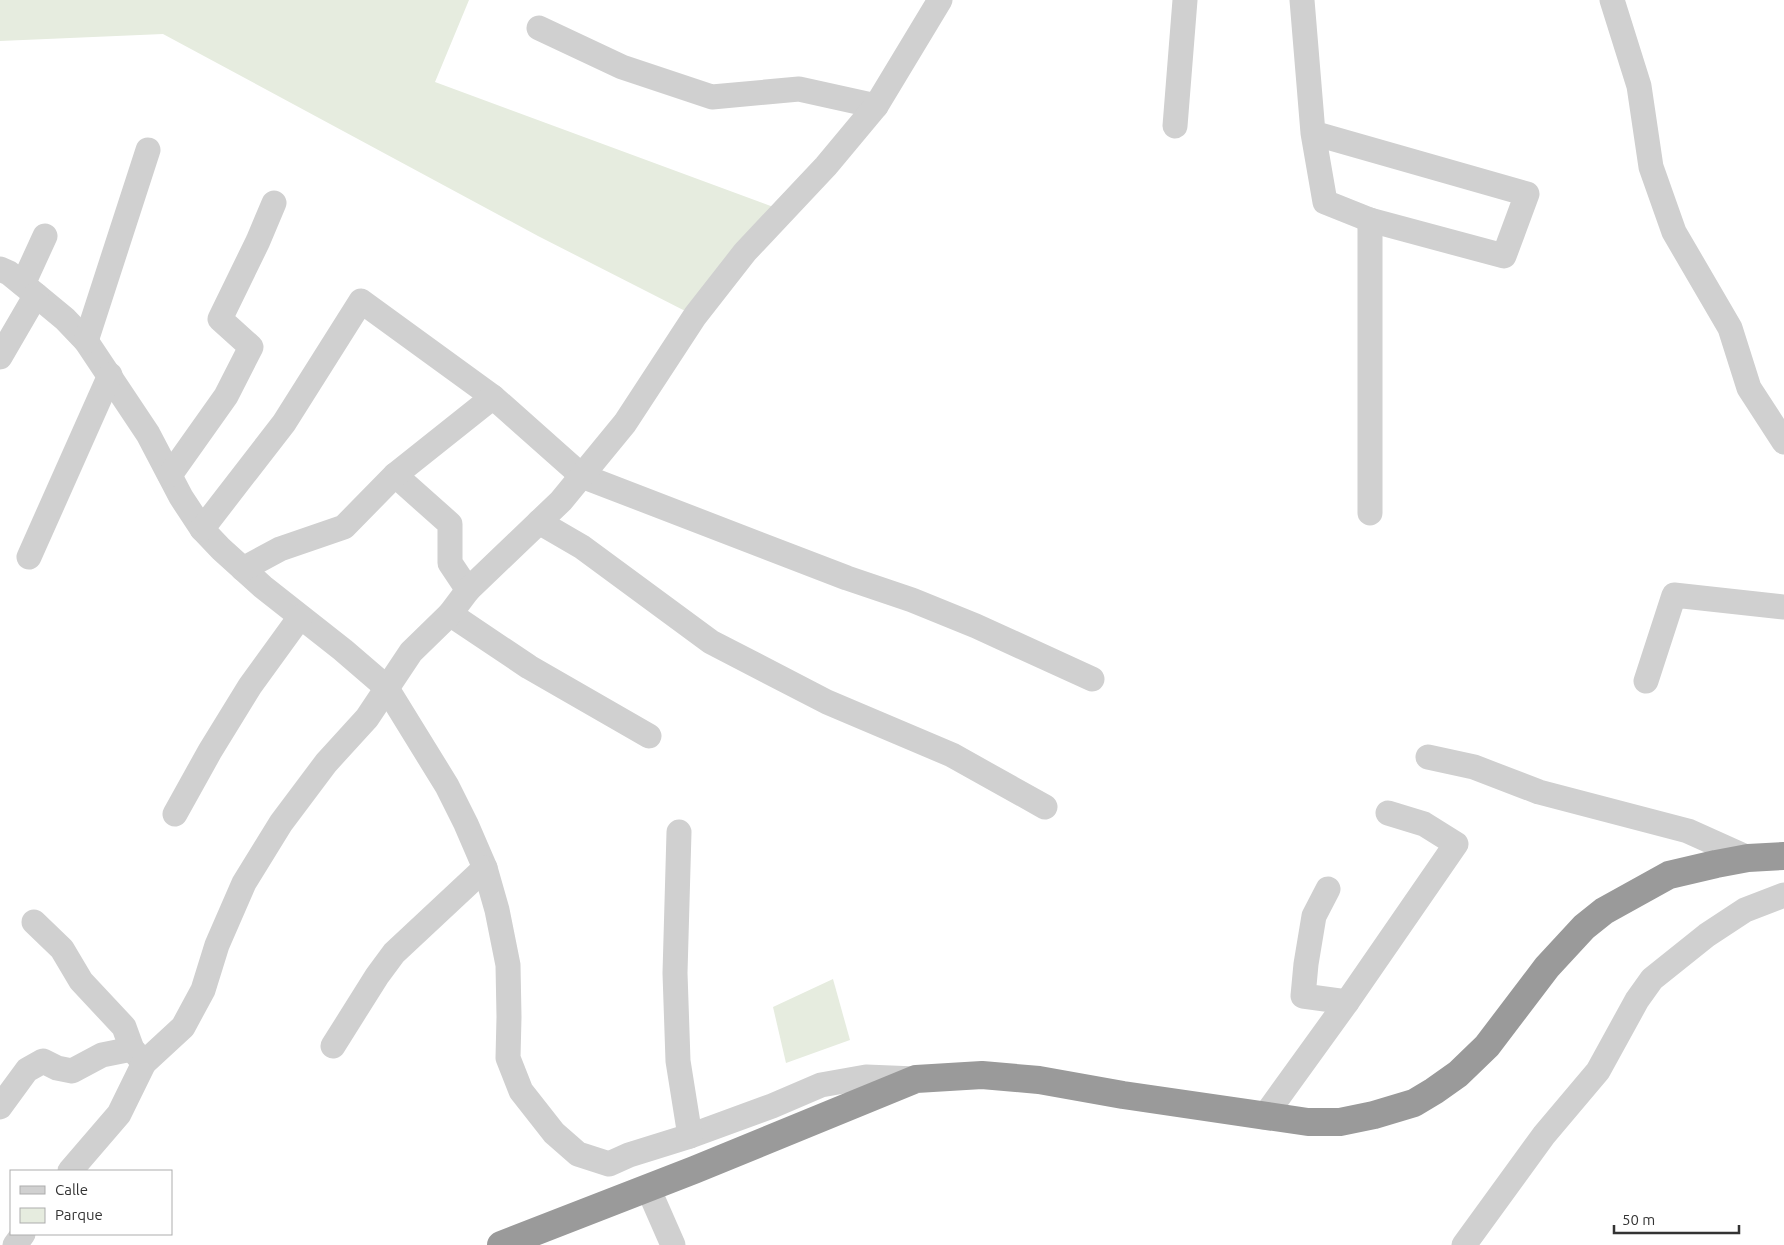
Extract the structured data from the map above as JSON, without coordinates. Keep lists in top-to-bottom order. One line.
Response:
{"legend":["Calle","Parque"],"scale_bar":"50 m"}
